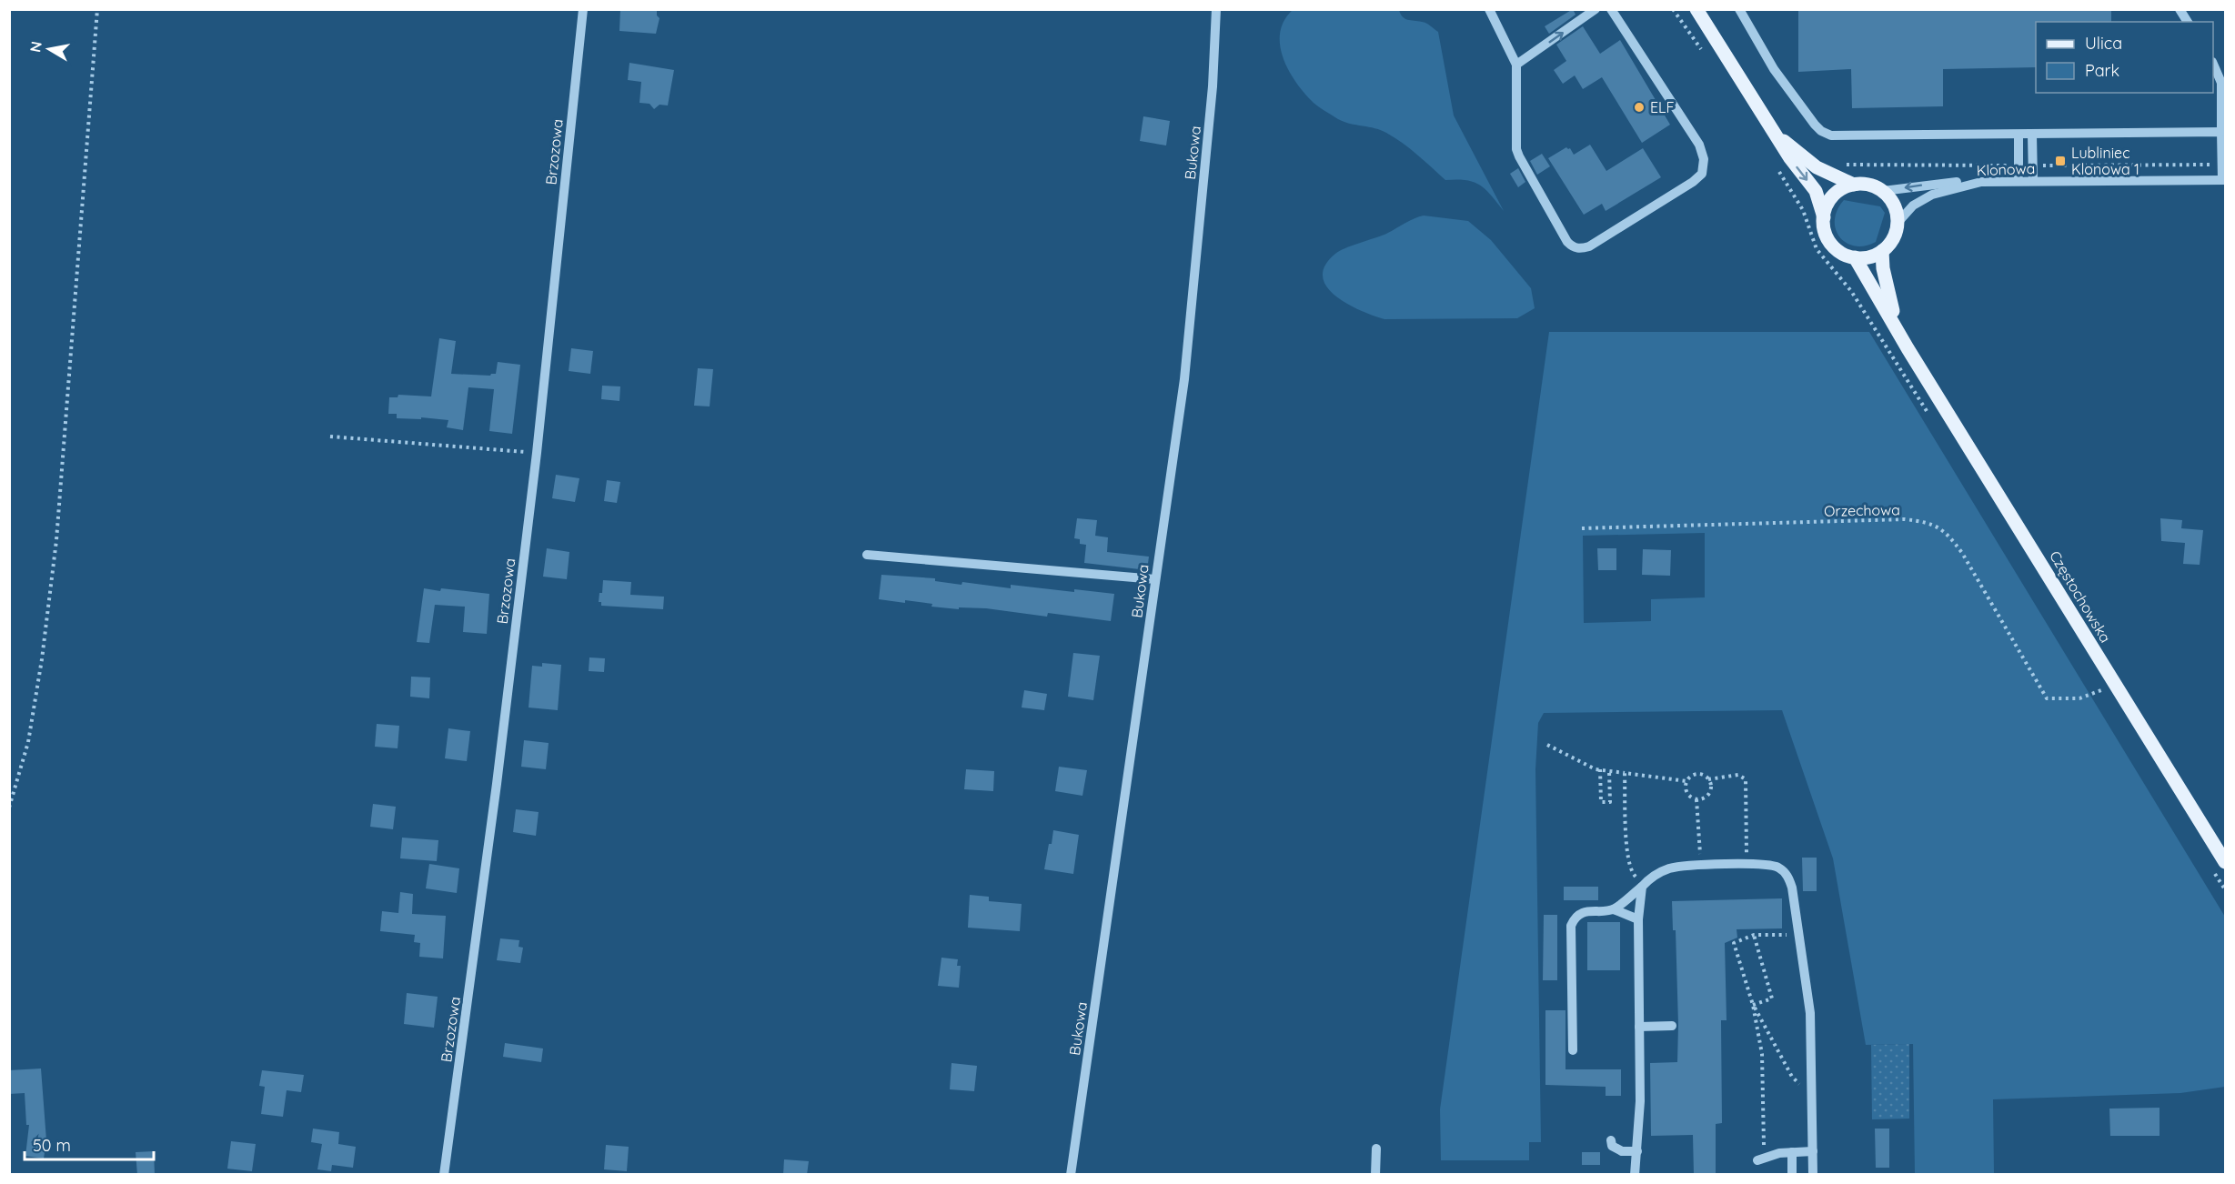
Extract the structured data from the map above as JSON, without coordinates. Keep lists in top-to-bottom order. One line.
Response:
{"streets":{"main road":["Częstochowska"],"street":["Brzozowa","Bukowa","Klonowa"],"path":["Orzechowa"]},"crossings":[["Klonowa","Częstochowska"],["Orzechowa","Częstochowska"]],"places":{"other":["ELF"],"transit":["Lubliniec Klonowa 1"]},"legend":["Ulica","Park"],"scale_bar":"50 m","north":"left"}
